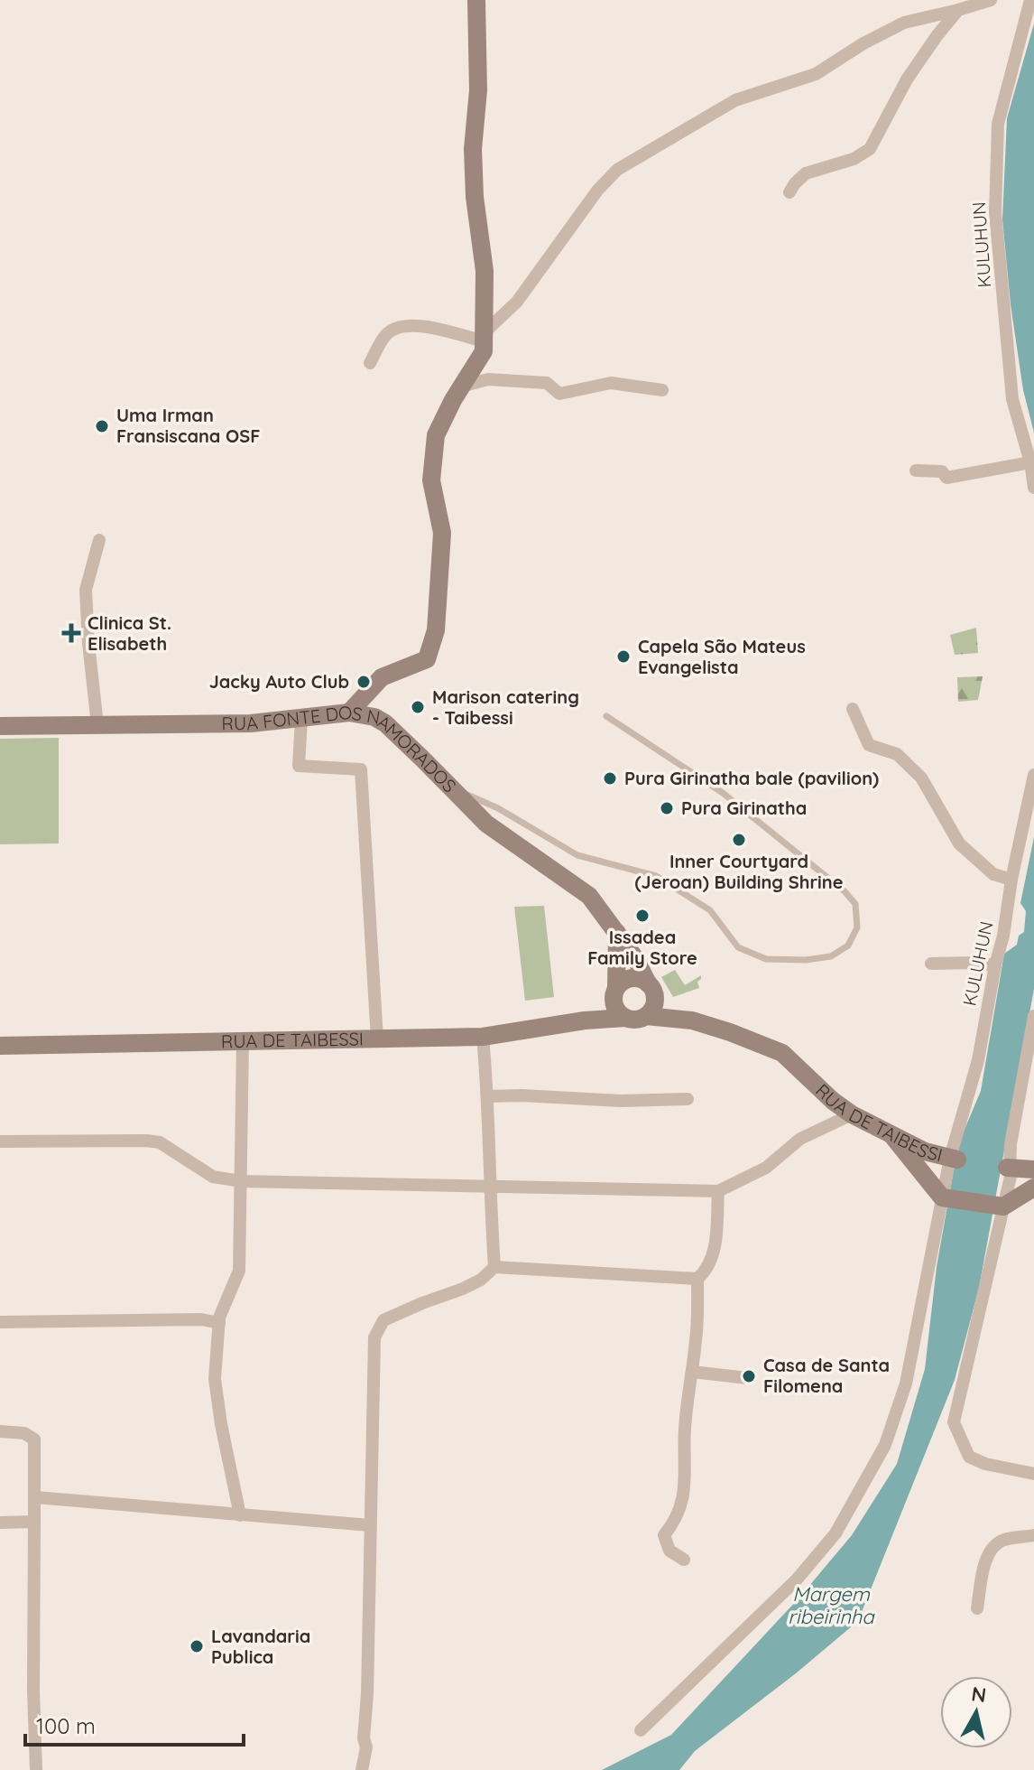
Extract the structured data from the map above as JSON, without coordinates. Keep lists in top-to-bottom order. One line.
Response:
{"streets":{"street":["KULUHUN","RUA FONTE DOS NAMORADOS","RUA DE TAIBESSI"]},"crossings":[["KULUHUN","RUA DE TAIBESSI"],["RUA FONTE DOS NAMORADOS","RUA DE TAIBESSI"]],"water":["Margem ribeirinha"],"places":{"other":["Uma Irman Fransiscana OSF","Capela São Mateus Evangelista","Jacky Auto Club","Marison catering - Taibessi","Pura Girinatha bale (pavilion)","Pura Girinatha","Inner Courtyard (Jeroan) Building Shrine","Issadea Family Store","Casa de Santa Filomena","Lavandaria Publica"],"health":["Clinica St. Elisabeth"]},"scale_bar":"100 m","north":"top"}
